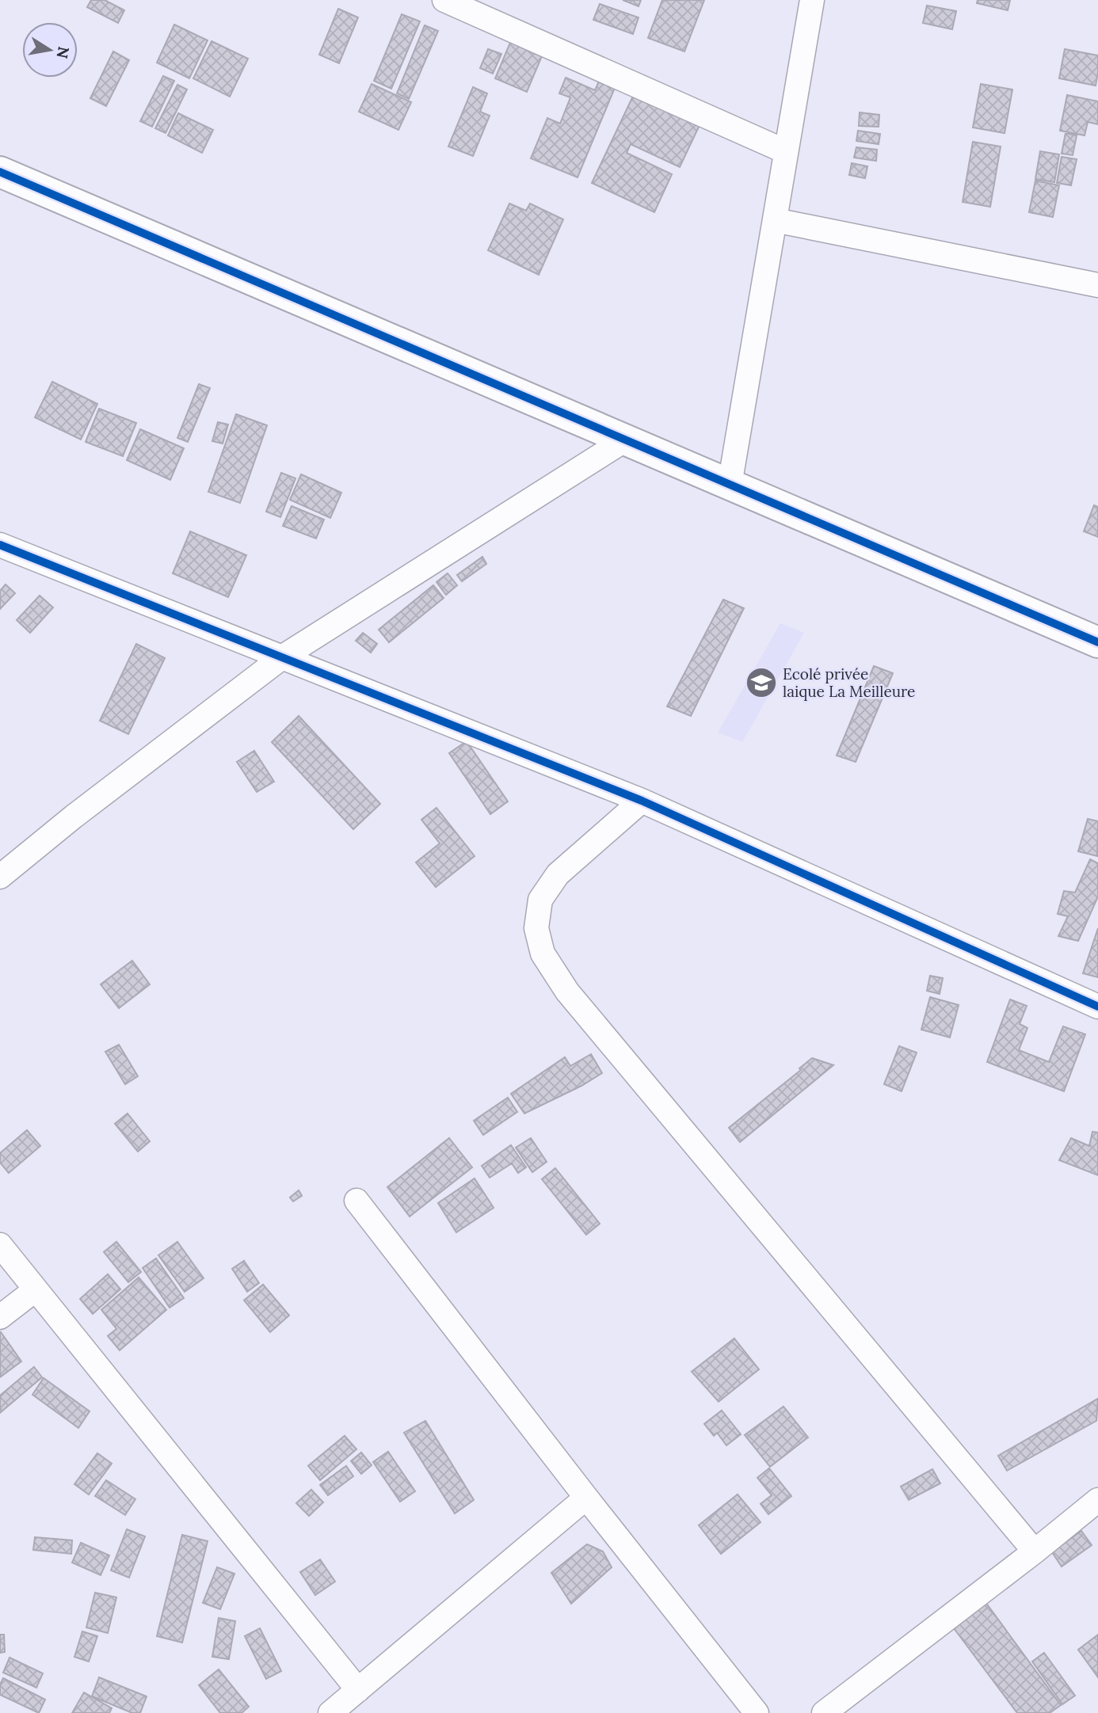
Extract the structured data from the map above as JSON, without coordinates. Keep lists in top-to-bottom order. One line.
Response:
{"places":{"school or university":["Ecolé privée laique La Meilleure"]},"north":"right"}
